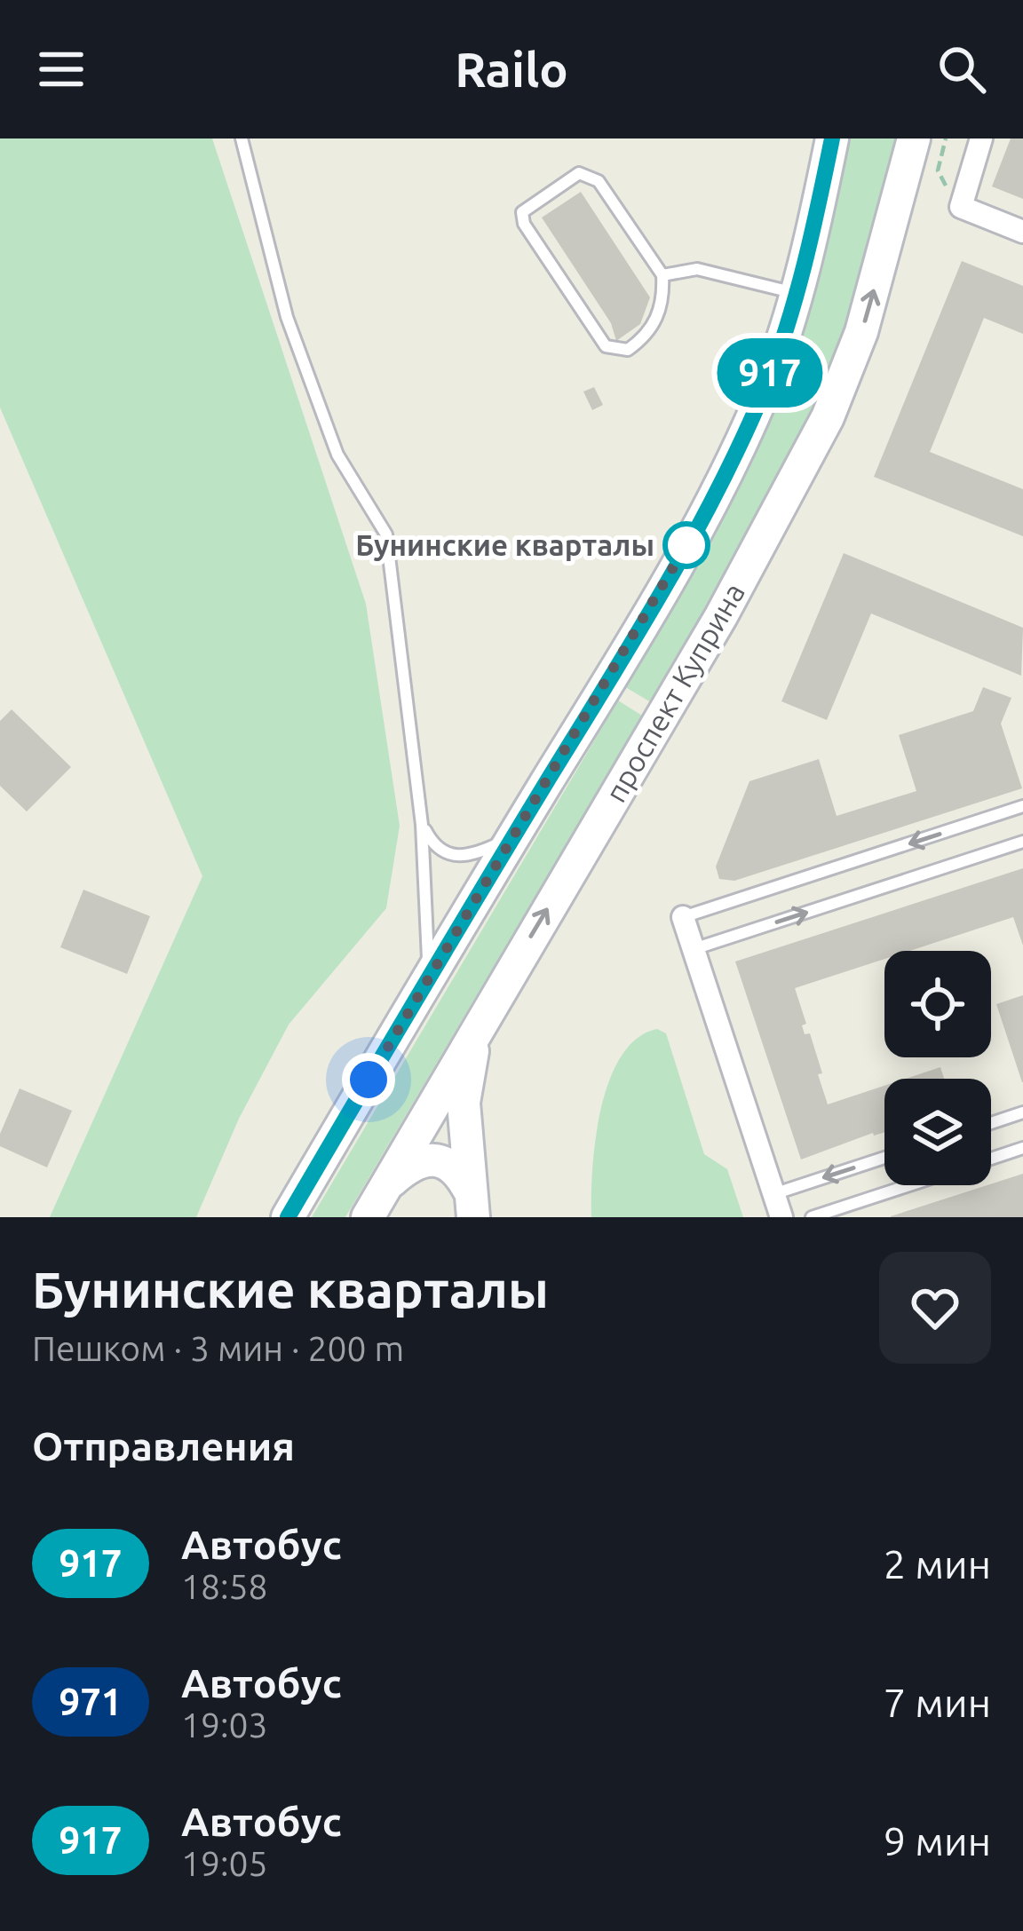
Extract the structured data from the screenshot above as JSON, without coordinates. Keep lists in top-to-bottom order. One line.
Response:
{"streets":{"main road":["проспект Куприна"]},"places":["Бунинские кварталы"],"lines":["bus line 917"],"page":{"header":"Railo","on_map":"917","heading":[["Бунинские кварталы","Пешком · 3 мин · 200 m"],"Отправления"],"list":[{"mark":"917","name":"Автобус","note":"18:58","value":"2 мин"},{"mark":"971","name":"Автобус","note":"19:03","value":"7 мин"},{"mark":"917","name":"Автобус","note":"19:05","value":"9 мин"}]}}
